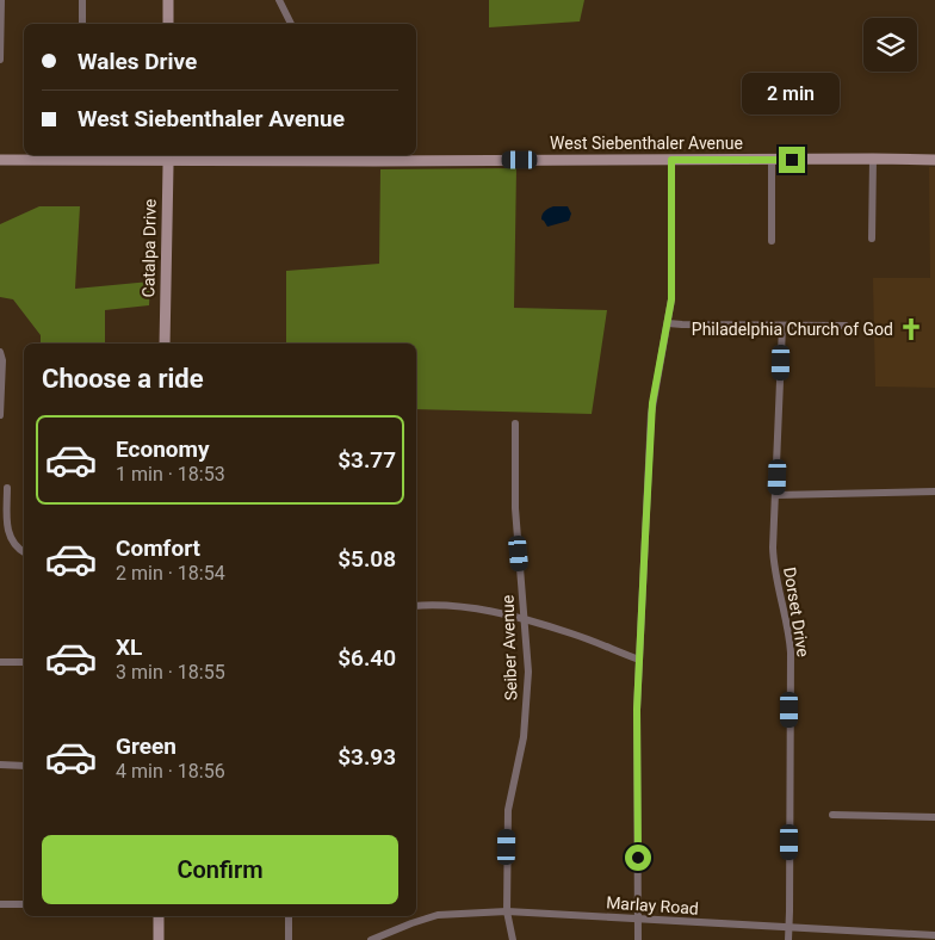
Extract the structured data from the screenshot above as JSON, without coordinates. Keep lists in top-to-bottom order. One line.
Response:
{"streets":{"main road":["West Siebenthaler Avenue","Catalpa Drive"],"street":["Dorset Drive","Seiber Avenue","Marlay Road"]},"crossings":[["West Siebenthaler Avenue","Catalpa Drive"],["Dorset Drive","Marlay Road"],["Seiber Avenue","Marlay Road"]],"places":{"church":["Philadelphia Church of God"]},"page":{"banner":["Wales Drive","West Siebenthaler Avenue"],"bubble":"2 min","heading":"Choose a ride","list":[{"name":"Economy","note":"1 min · 18:53","value":"$3.77"},{"name":"Comfort","note":"2 min · 18:54","value":"$5.08"},{"name":"XL","note":"3 min · 18:55","value":"$6.40"},{"name":"Green","note":"4 min · 18:56","value":"$3.93"}],"buttons":"Confirm"}}
